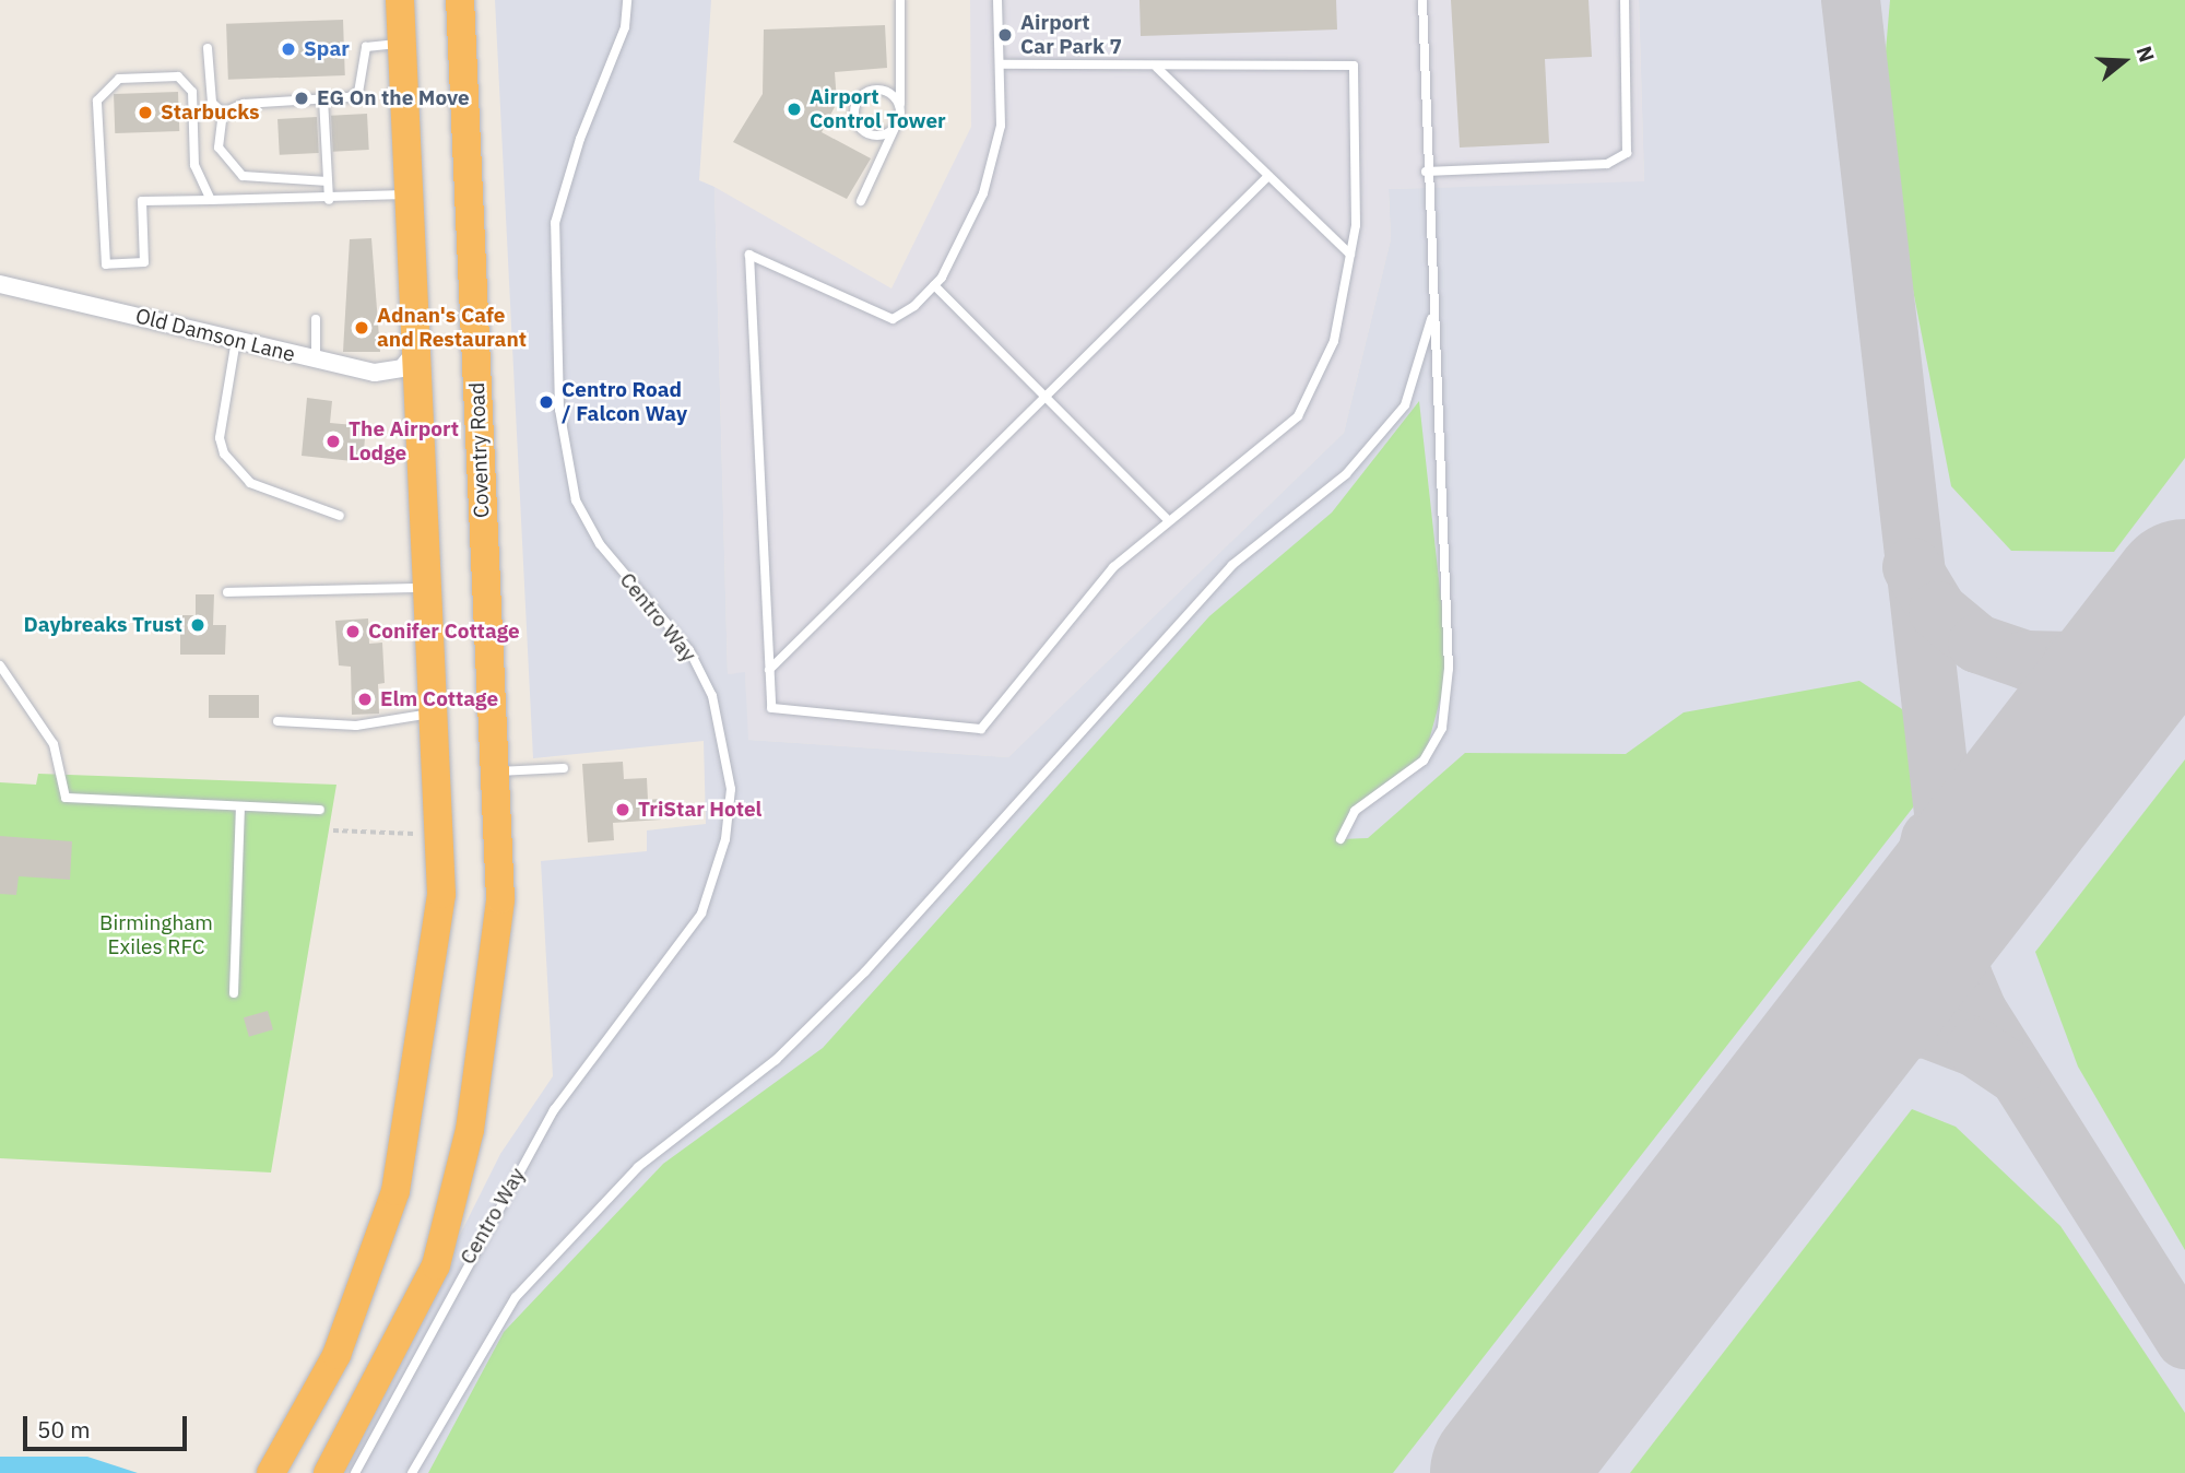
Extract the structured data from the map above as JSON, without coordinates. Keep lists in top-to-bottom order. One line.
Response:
{"streets":{"highway":["Coventry Road"],"street":["Old Damson Lane"],"lane":["Centro Way"]},"parks":["Birmingham Exiles RFC"],"places":["Airport Car Park 7","Spar","EG On the Move","Airport Control Tower","Starbucks","Adnan's Cafe and Restaurant","Centro Road / Falcon Way","The Airport Lodge","Daybreaks Trust","Conifer Cottage","Elm Cottage","TriStar Hotel"],"scale_bar":"50 m","north":"right"}
